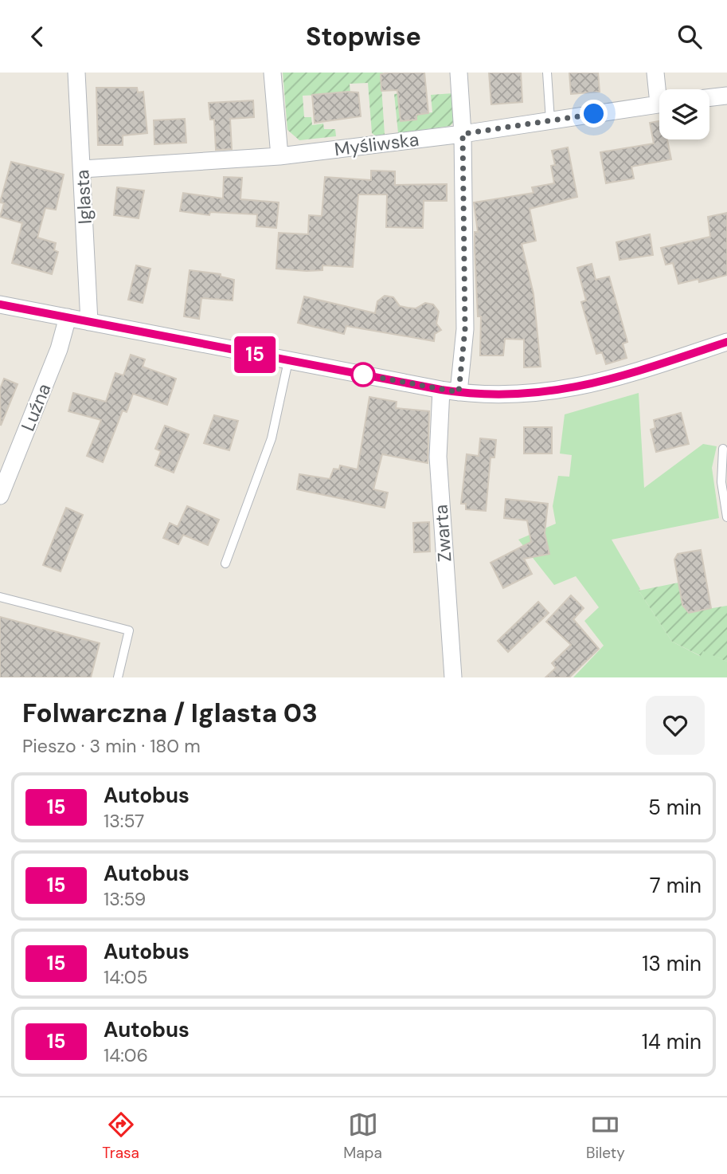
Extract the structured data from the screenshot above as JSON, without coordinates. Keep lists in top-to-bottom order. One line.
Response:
{"streets":{"street":["Myśliwska","Iglasta","Luźna","Zwarta"]},"crossings":[["Myśliwska","Iglasta"]],"lines":["bus line 15"],"page":{"header":"Stopwise","on_map":"15","heading":["Folwarczna / Iglasta 03","Pieszo · 3 min · 180 m"],"list":[{"mark":"15","name":"Autobus","note":"13:57","value":"5 min"},{"mark":"15","name":"Autobus","note":"13:59","value":"7 min"},{"mark":"15","name":"Autobus","note":"14:05","value":"13 min"},{"mark":"15","name":"Autobus","note":"14:06","value":"14 min"}],"tabs":["Trasa","Mapa","Bilety"]}}
